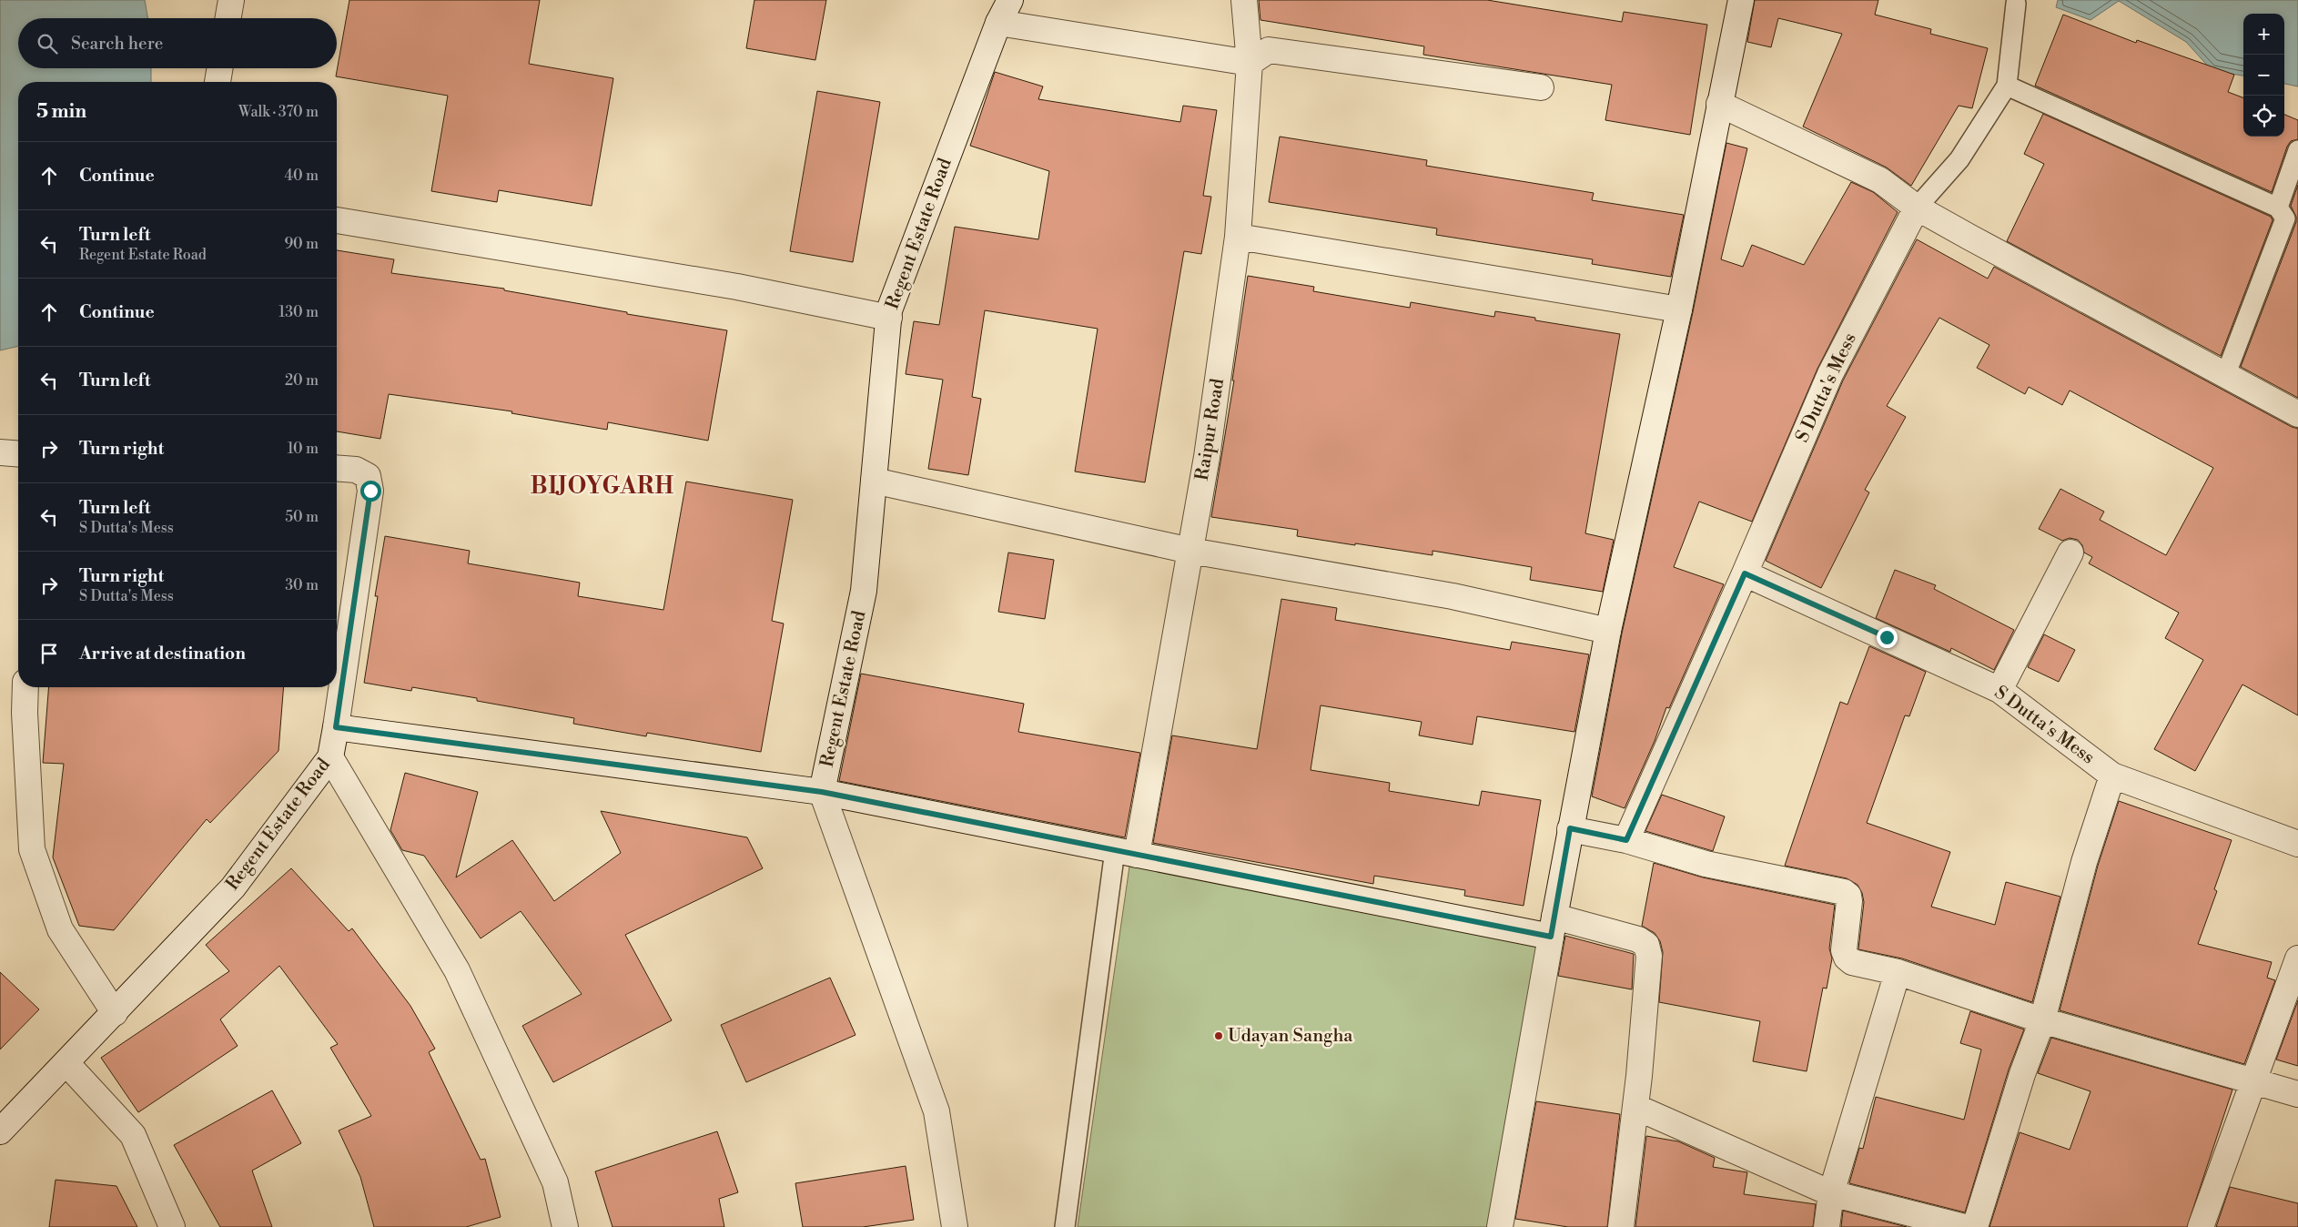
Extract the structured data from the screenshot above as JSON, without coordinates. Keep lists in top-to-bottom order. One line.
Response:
{"streets":{"street":["Regent Estate Road","S Dutta's Mess","Raipur Road"]},"districts":["BIJOYGARH"],"places":["Udayan Sangha"],"page":{"map_buttons":["+","−"],"search":"Search here","heading":["5 min","Walk · 370 m"],"list":[["Continue","40 m"],["Turn left","Regent Estate Road","90 m"],["Continue","130 m"],["Turn left","20 m"],["Turn right","10 m"],["Turn left","S Dutta's Mess","50 m"],["Turn right","S Dutta's Mess","30 m"],"Arrive at destination"]}}
